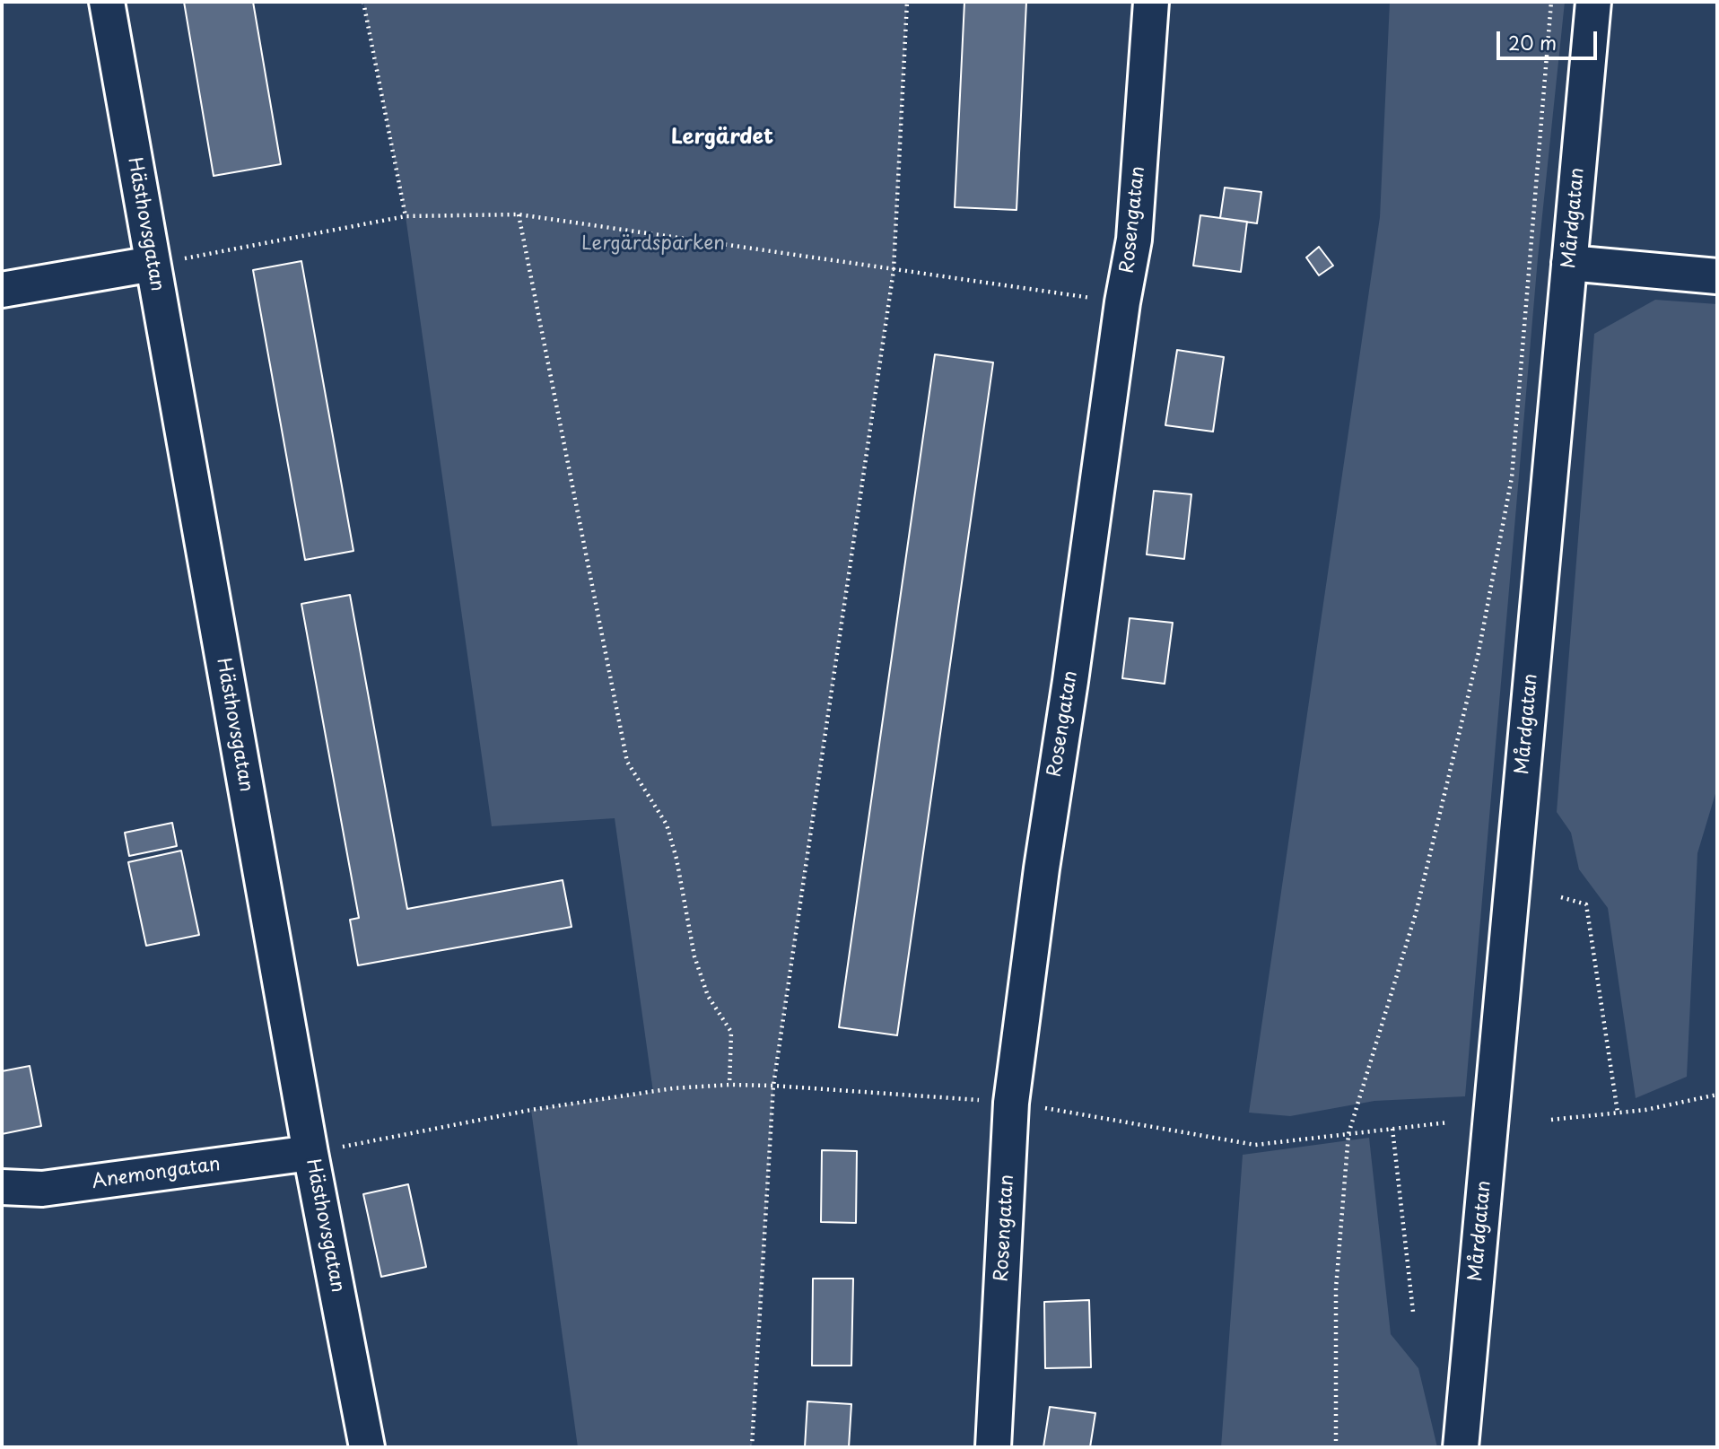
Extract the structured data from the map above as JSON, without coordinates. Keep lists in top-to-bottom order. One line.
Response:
{"streets":{"street":["Mårdgatan","Rosengatan","Hästhovsgatan","Anemongatan"]},"crossings":[["Hästhovsgatan","Anemongatan"]],"districts":["Lergärdet"],"parks":["Lergärdsparken"],"scale_bar":"20 m"}
